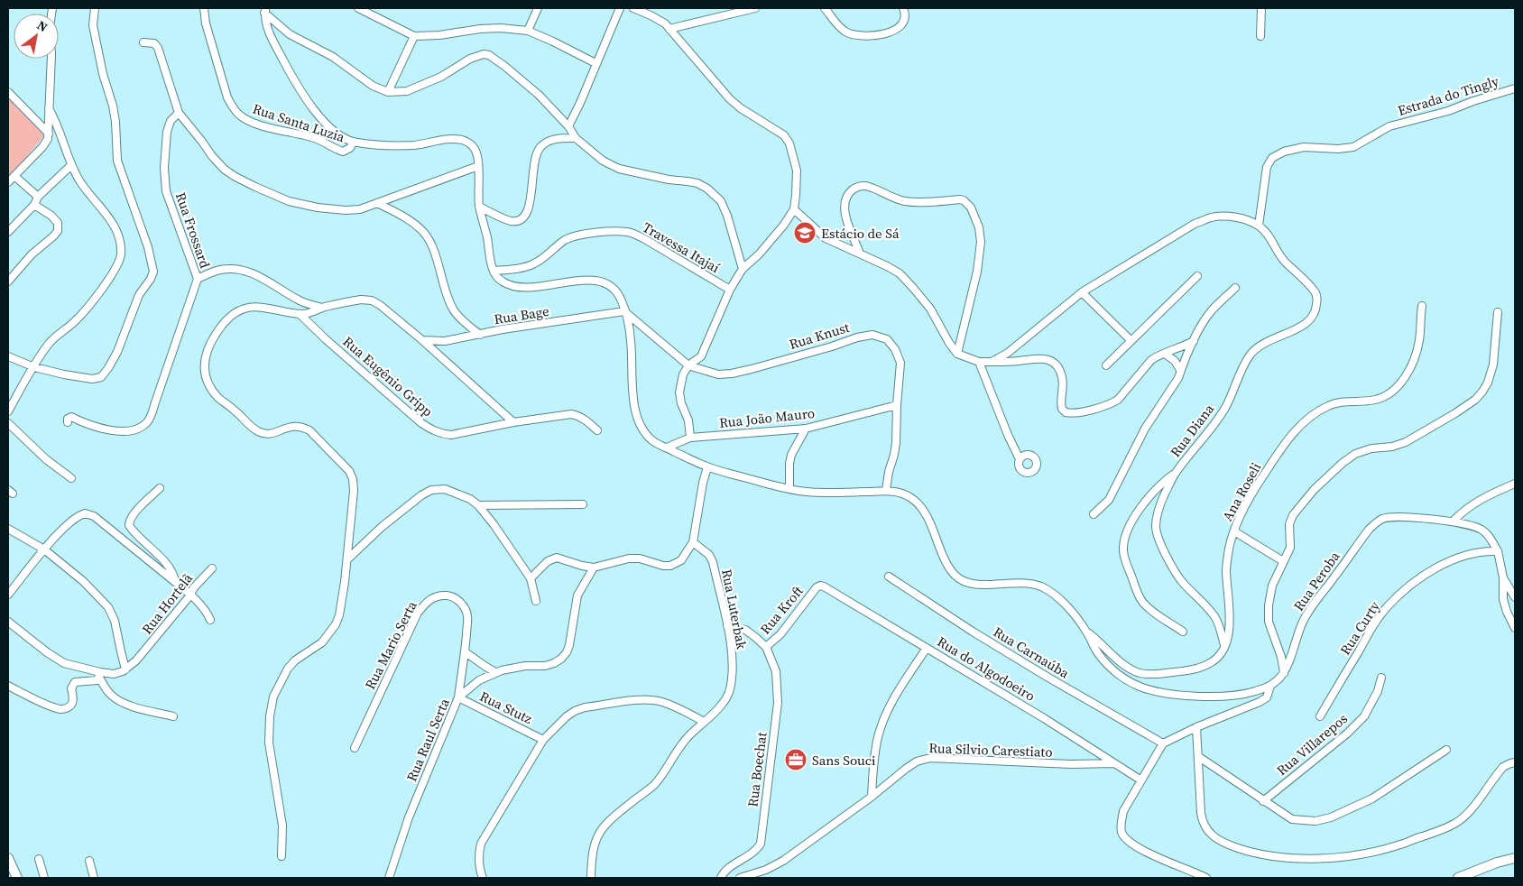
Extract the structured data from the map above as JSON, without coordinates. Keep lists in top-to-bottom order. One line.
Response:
{"streets":{"street":["Estrada do Tingly","Rua Santa Luzia","Rua Frossard","Travessa Itajaí","Rua Bage","Rua Knust","Rua Eugênio Gripp","Rua João Mauro","Rua Diana","Ana Roseli","Rua Peroba","Rua Hortelã","Rua Luterbak","Rua Kroft","Rua Curty","Rua Mario Serta","Rua Carnaúba","Rua do Algodoeiro","Rua Stutz","Rua Raul Serta","Rua Villarepos","Rua Silvio Carestiato","Rua Boechat"]},"crossings":[["Estrada do Tingly","Rua Diana"],["Rua Bage","Rua Knust"],["Rua Knust","Rua João Mauro"],["Rua Diana","Ana Roseli"],["Rua Peroba","Rua Curty"],["Rua Kroft","Rua do Algodoeiro"],["Rua Kroft","Rua Boechat"],["Rua Mario Serta","Rua Stutz"],["Rua Mario Serta","Rua Raul Serta"],["Rua do Algodoeiro","Rua Silvio Carestiato"],["Rua Stutz","Rua Raul Serta"]],"places":{"school or university":["Estácio de Sá"],"office":["Sans Souci"]},"north":"top right"}
